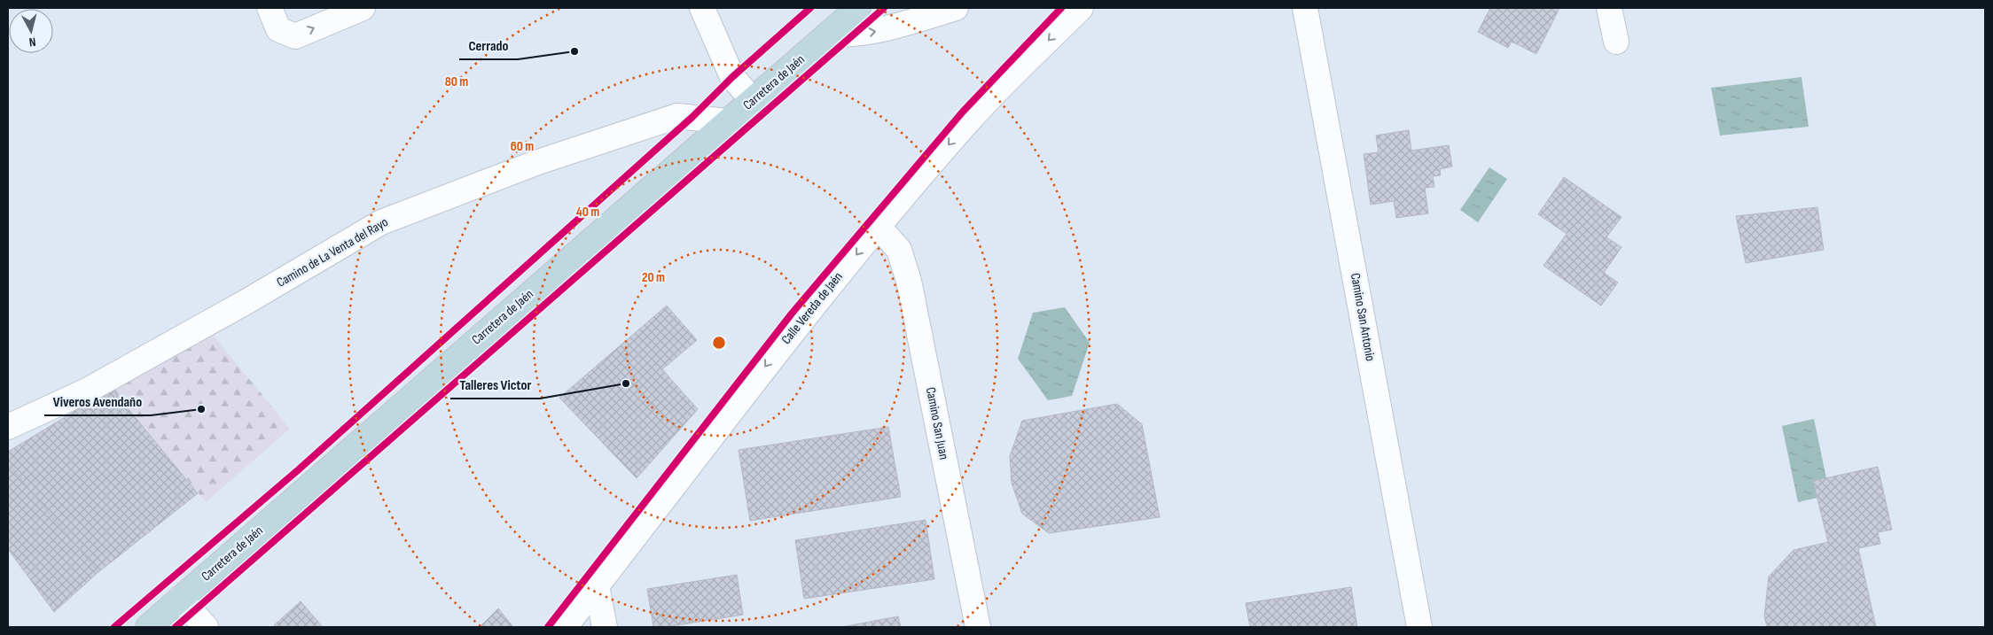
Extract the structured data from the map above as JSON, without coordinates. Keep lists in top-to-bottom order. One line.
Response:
{"streets":{"highway":["Carretera de Jaén"],"street":["Camino de La Venta del Rayo","Calle Vereda de Jaén","Camino San Antonio","Camino San Juan"]},"crossings":[["Carretera de Jaén","Camino de La Venta del Rayo"],["Calle Vereda de Jaén","Camino San Juan"]],"one_way":["Calle Vereda de Jaén"],"places":["Cerrado","Talleres Victor","Viveros Avendaño"],"north":"bottom","rings":["80 m","60 m","40 m","20 m"]}
